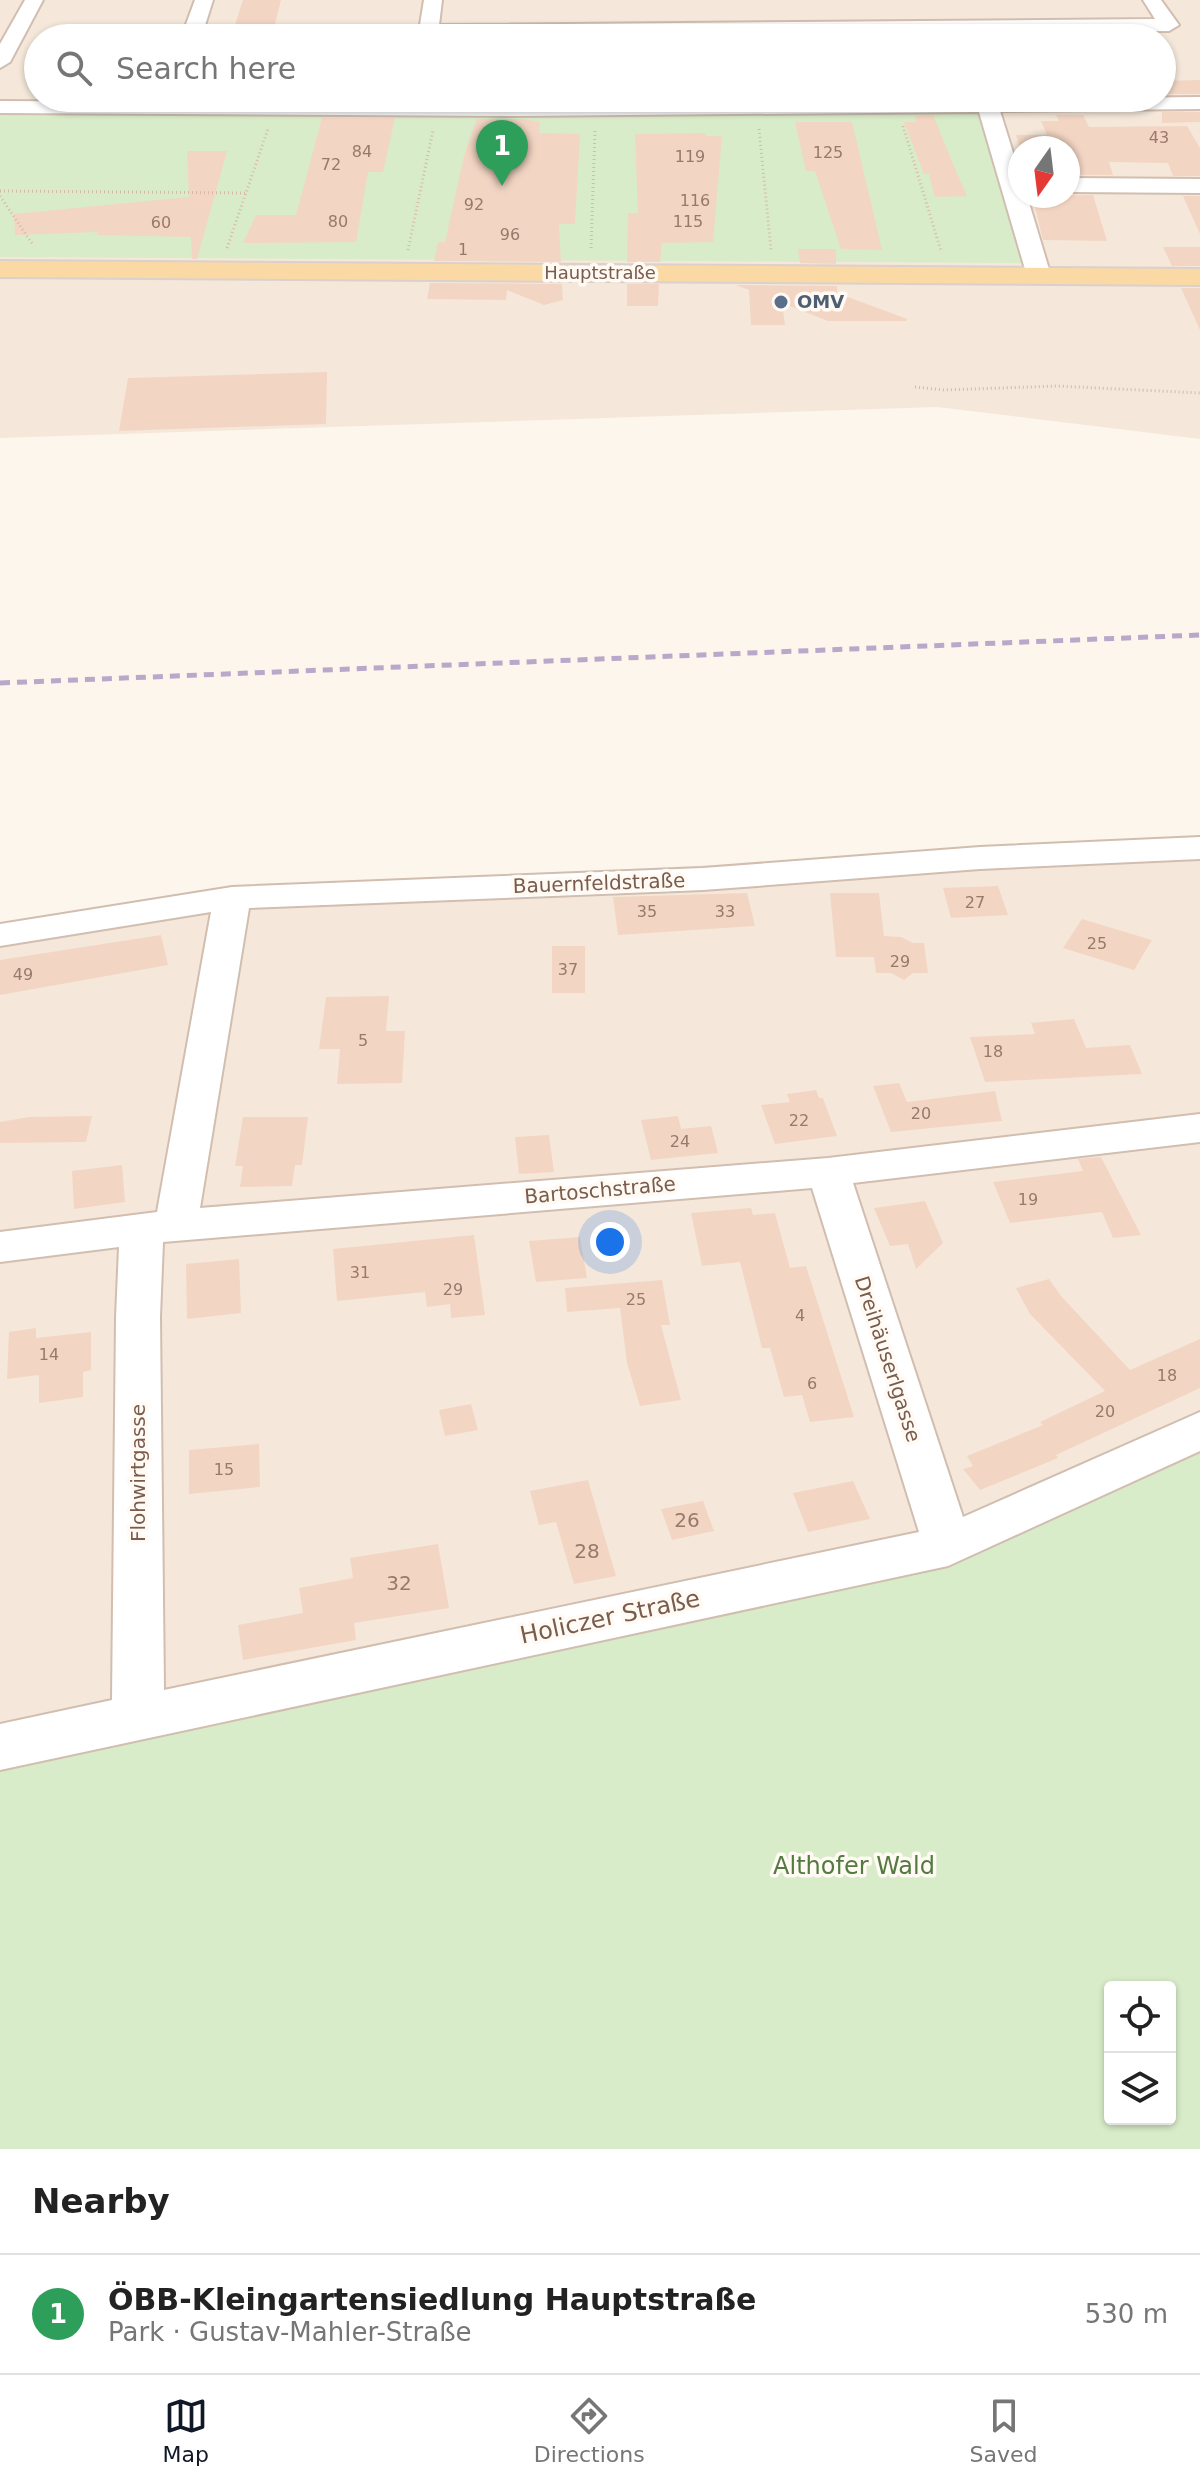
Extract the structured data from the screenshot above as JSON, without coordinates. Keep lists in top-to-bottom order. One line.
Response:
{"streets":{"main road":["Hauptstraße"],"street":["Bauernfeldstraße","Bartoschstraße","Dreihäuserlgasse","Flohwirtgasse","Holiczer Straße"]},"crossings":[["Bauernfeldstraße","Flohwirtgasse"],["Bartoschstraße","Dreihäuserlgasse"],["Bartoschstraße","Flohwirtgasse"],["Dreihäuserlgasse","Holiczer Straße"],["Flohwirtgasse","Holiczer Straße"]],"parks":["Althofer Wald"],"places":["OMV"],"house_numbers":["43","84","125","119","72","116","92","80","115","60","96","1","27","35","33","25","29","37","49","5","18","20","22","24","19","31","29","25","4","14","18","6","20","15","26","28","32"],"north":"bottom","page":{"search":"Search here","pins":"1","heading":"Nearby","list":[{"mark":"1","name":"ÖBB-Kleingartensiedlung Hauptstraße","note":"Park · Gustav-Mahler-Straße","value":"530 m"}],"nav":["Map","Directions","Saved"]}}
